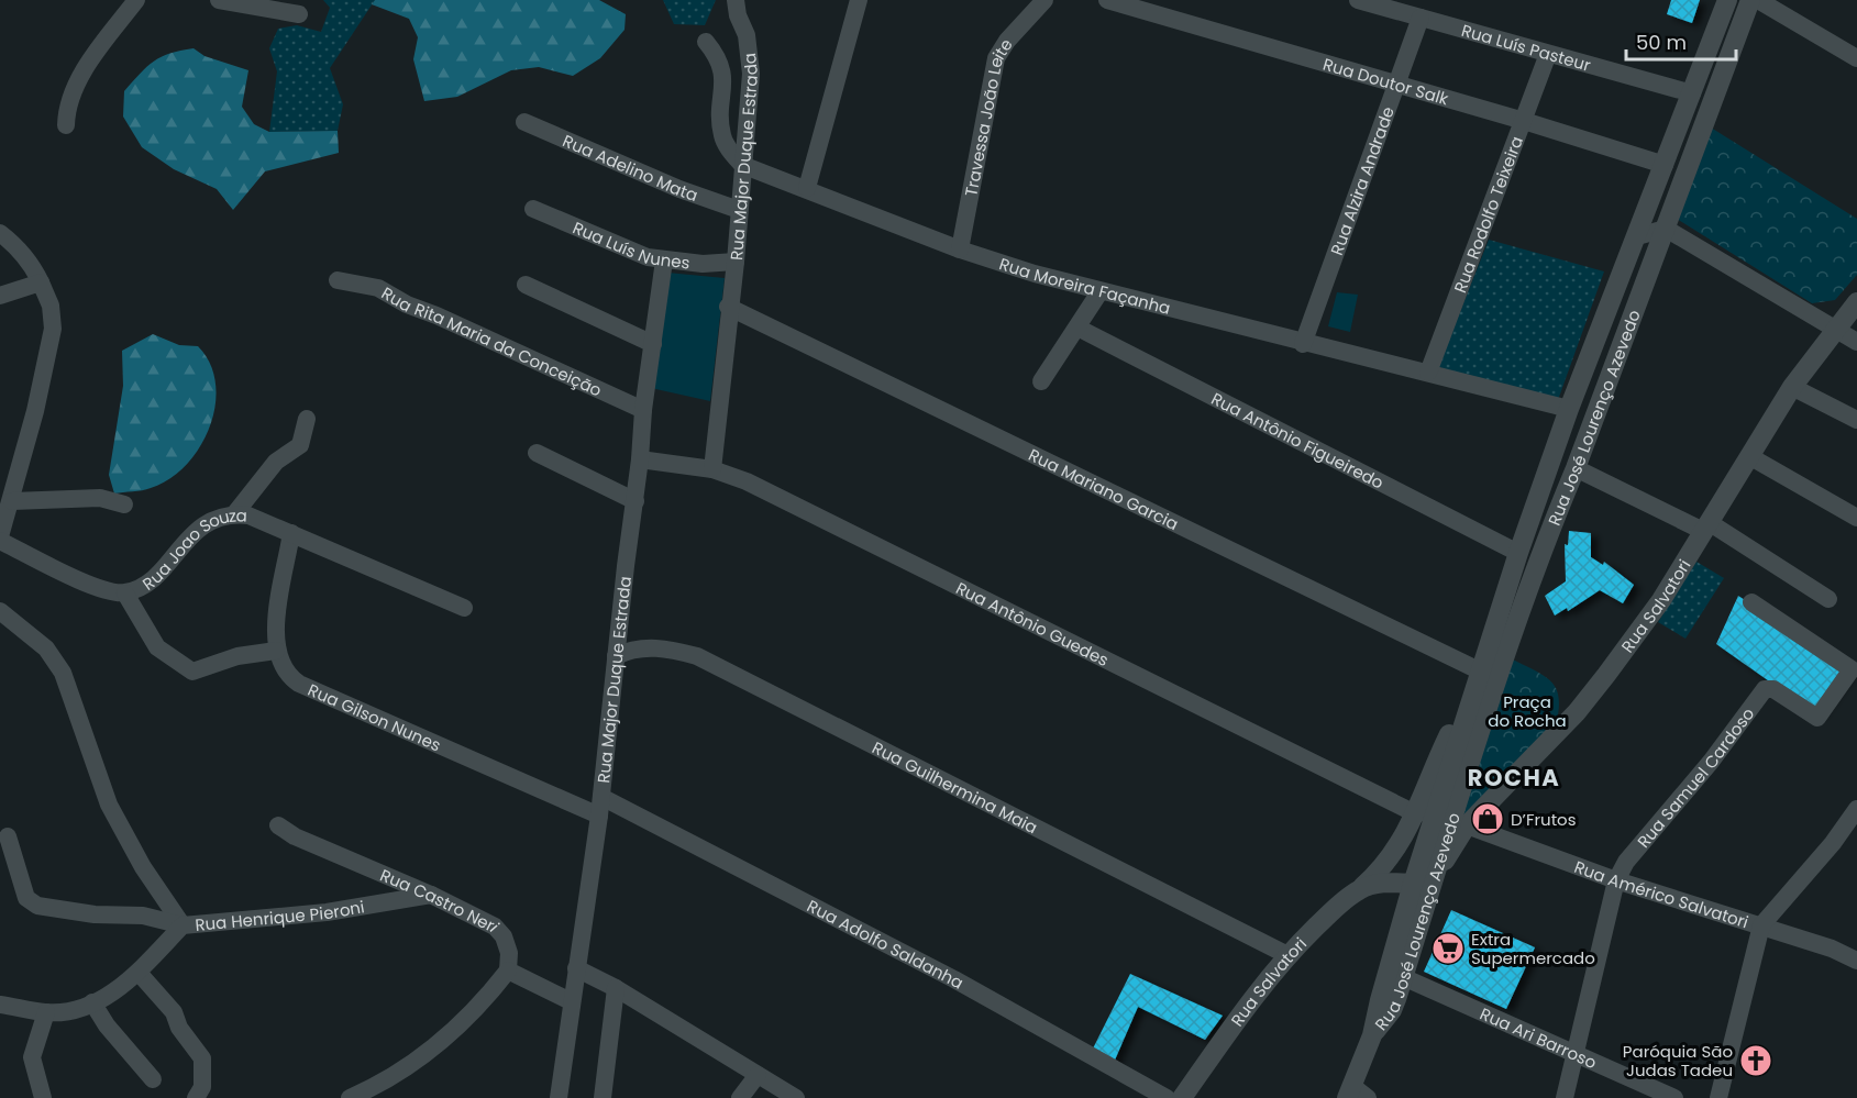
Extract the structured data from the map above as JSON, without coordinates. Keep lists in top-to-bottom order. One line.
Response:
{"streets":{"main road":["Rua José Lourenço Azevedo","Rua Salvatori"],"street":["Rua Luís Pasteur","Rua Doutor Salk","Travessa João Leite","Rua Major Duque Estrada","Rua Adelino Mata","Rua Alzira Andrade","Rua Rodolfo Teixeira","Rua Luís Nunes","Rua Moreira Façanha","Rua Rita Maria da Conceição","Rua Antônio Figueiredo","Rua Mariano Garcia","Rua Joao Souza","Rua Antônio Guedes","Rua Gilson Nunes","Rua Samuel Cardoso","Rua Guilhermina Maia","Rua Américo Salvatori","Rua Castro Neri","Rua Henrique Pieroni","Rua Adolfo Saldanha","Rua Ari Barroso"]},"crossings":[["Rua Luís Pasteur","Rua Alzira Andrade"],["Rua Luís Pasteur","Rua Rodolfo Teixeira"],["Rua Luís Pasteur","Rua José Lourenço Azevedo"],["Rua Doutor Salk","Rua Alzira Andrade"],["Rua Doutor Salk","Rua Rodolfo Teixeira"],["Rua Doutor Salk","Rua José Lourenço Azevedo"],["Travessa João Leite","Rua Moreira Façanha"],["Rua Major Duque Estrada","Rua Adelino Mata"],["Rua Major Duque Estrada","Rua Luís Nunes"],["Rua Major Duque Estrada","Rua Moreira Façanha"],["Rua Major Duque Estrada","Rua Rita Maria da Conceição"],["Rua Major Duque Estrada","Rua Mariano Garcia"],["Rua Major Duque Estrada","Rua Antônio Guedes"],["Rua Major Duque Estrada","Rua Gilson Nunes"],["Rua Major Duque Estrada","Rua Guilhermina Maia"],["Rua Major Duque Estrada","Rua Adolfo Saldanha"],["Rua Alzira Andrade","Rua Moreira Façanha"],["Rua Rodolfo Teixeira","Rua Moreira Façanha"],["Rua Moreira Façanha","Rua José Lourenço Azevedo"],["Rua José Lourenço Azevedo","Rua Antônio Figueiredo"],["Rua José Lourenço Azevedo","Rua Mariano Garcia"],["Rua José Lourenço Azevedo","Rua Salvatori"],["Rua José Lourenço Azevedo","Rua Ari Barroso"],["Rua Mariano Garcia","Rua Salvatori"],["Rua Salvatori","Rua Antônio Guedes"],["Rua Salvatori","Rua Guilhermina Maia"],["Rua Salvatori","Rua Américo Salvatori"],["Rua Samuel Cardoso","Rua Américo Salvatori"],["Rua Samuel Cardoso","Rua Ari Barroso"],["Rua Castro Neri","Rua Henrique Pieroni"]],"districts":["ROCHA"],"parks":["Praça do Rocha"],"places":{"shop":["D’Frutos"],"supermarket":["Extra Supermercado"],"church":["Paróquia São Judas Tadeu"]},"scale_bar":"50 m"}
